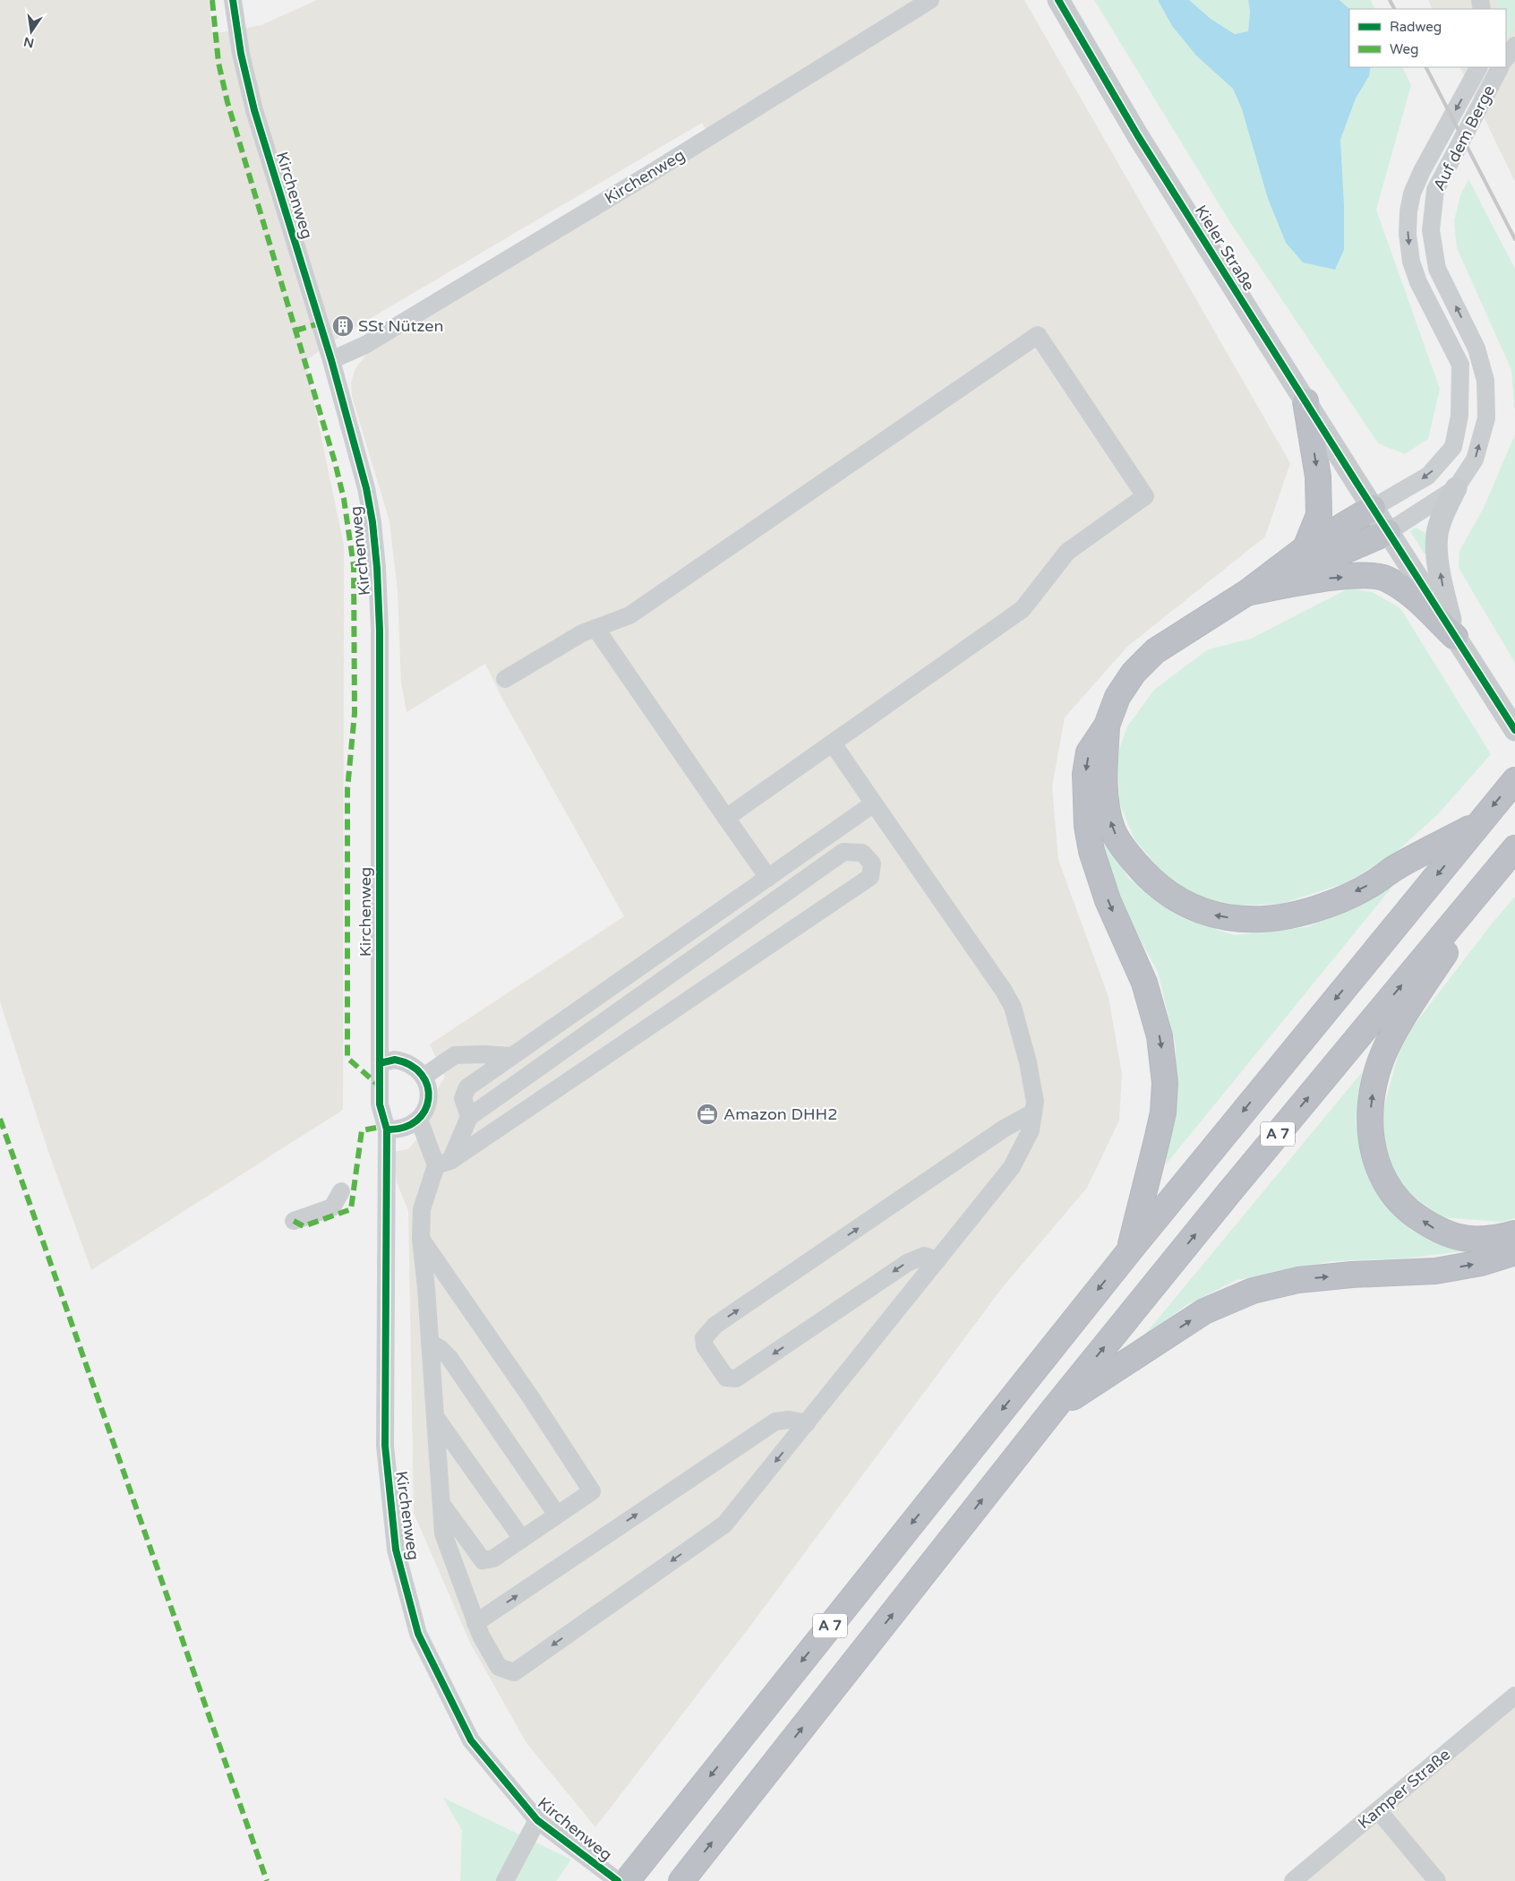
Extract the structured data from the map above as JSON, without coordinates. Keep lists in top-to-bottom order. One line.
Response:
{"streets":{"highway":["A 7"],"main road":["Kieler Straße"],"street":["Auf dem Berge","Kirchenweg","Kamper Straße"]},"crossings":[["Auf dem Berge","Kieler Straße"]],"places":{"building":["SSt Nützen"],"office":["Amazon DHH2"]},"legend":["Radweg","Weg"],"north":"bottom"}
